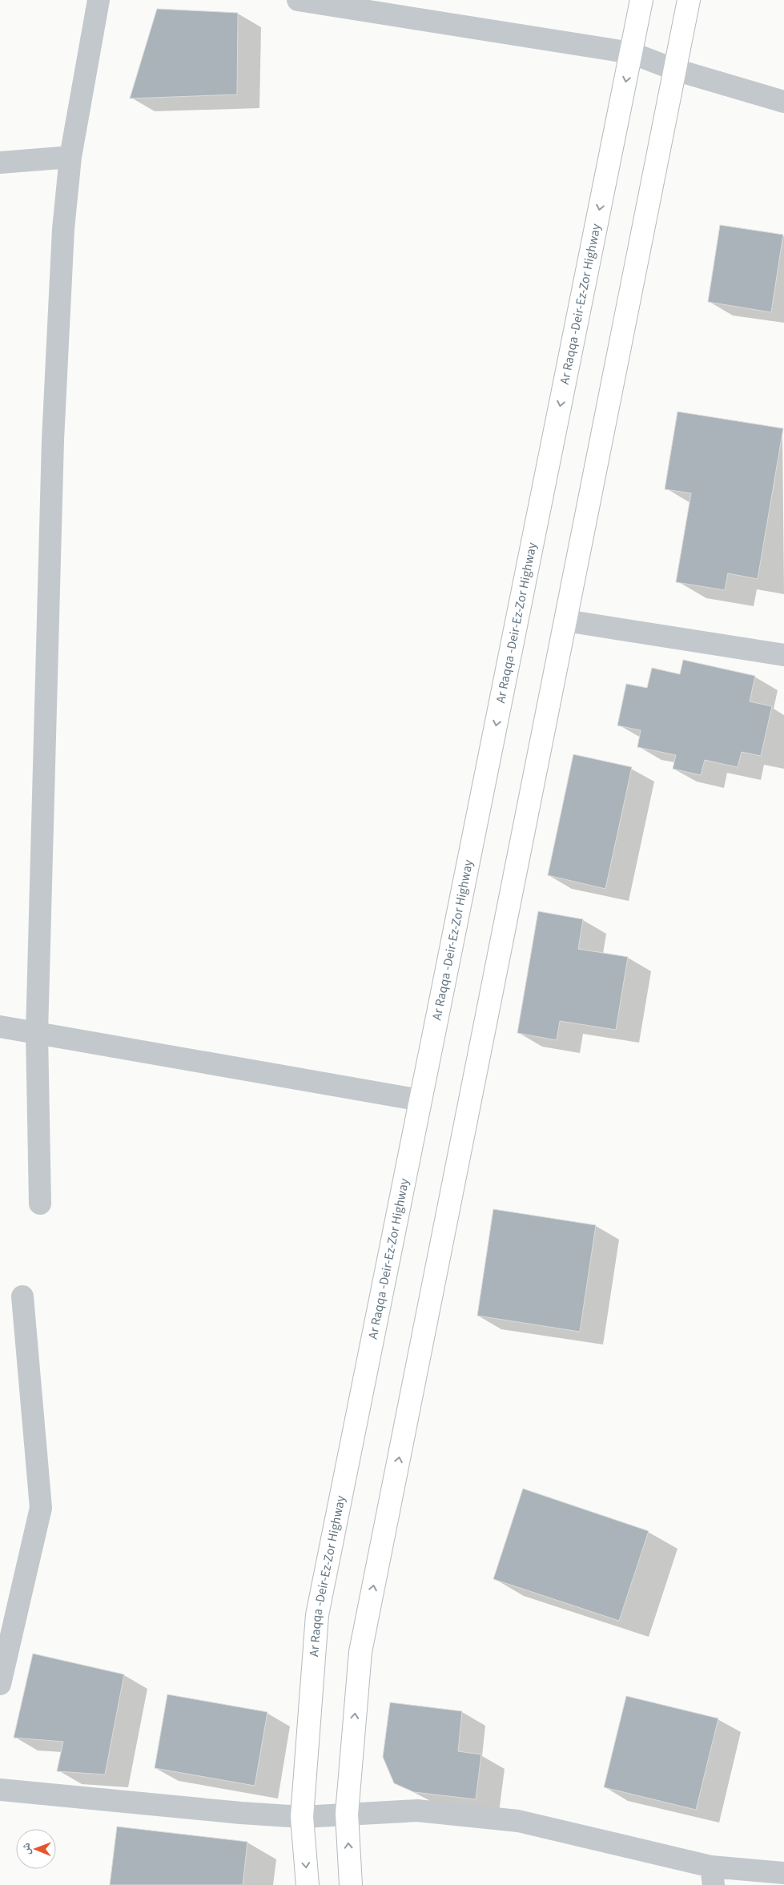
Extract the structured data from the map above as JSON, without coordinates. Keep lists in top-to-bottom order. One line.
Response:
{"streets":{"main road":["Ar Raqqa -Deir-Ez-Zor Highway"]},"north":"left"}
